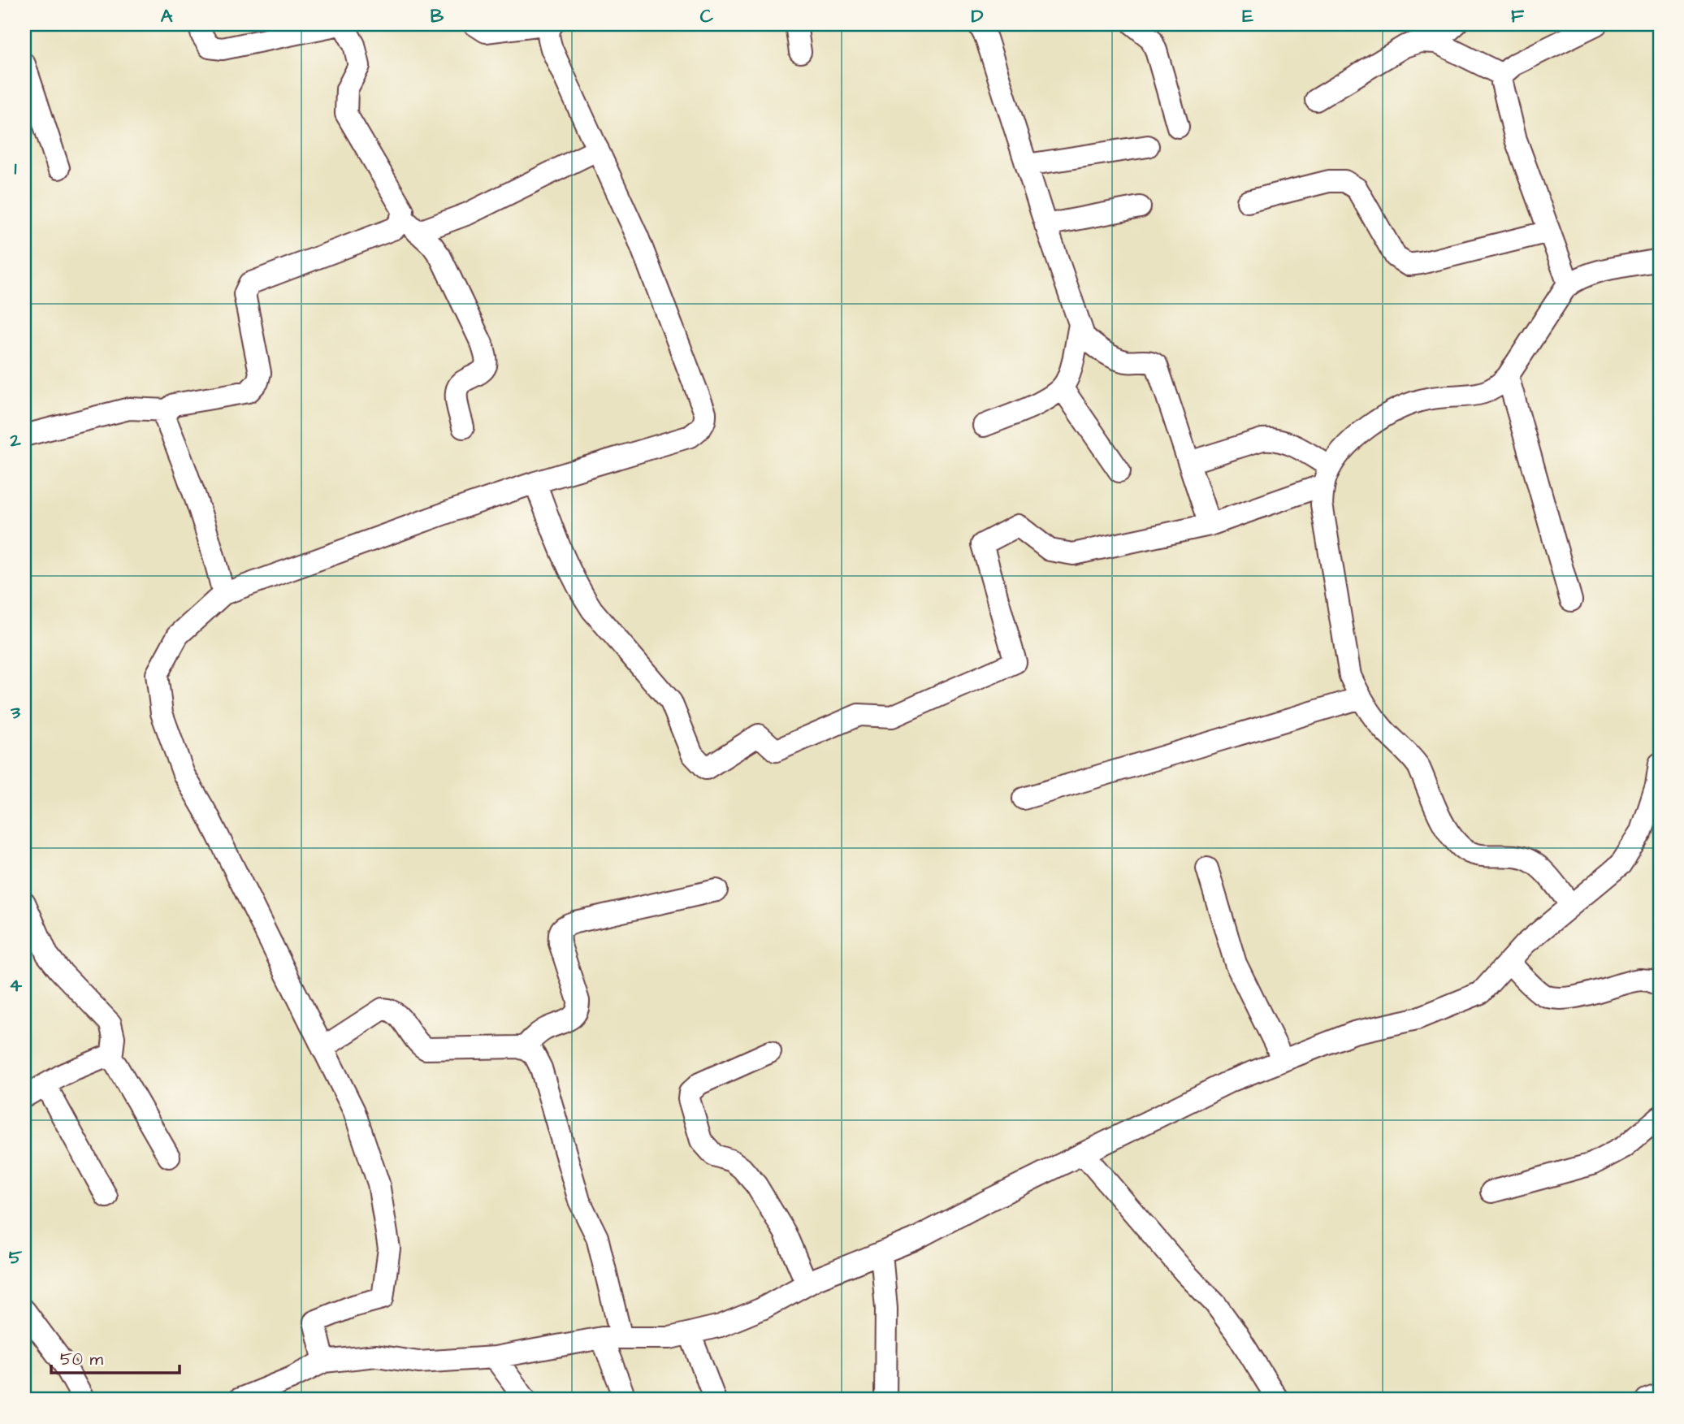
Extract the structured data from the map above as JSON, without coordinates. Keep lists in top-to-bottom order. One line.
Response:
{"scale_bar":"50 m","grid":{"columns":["A","B","C","D","E","F"],"rows":["1","2","3","4","5"]}}
